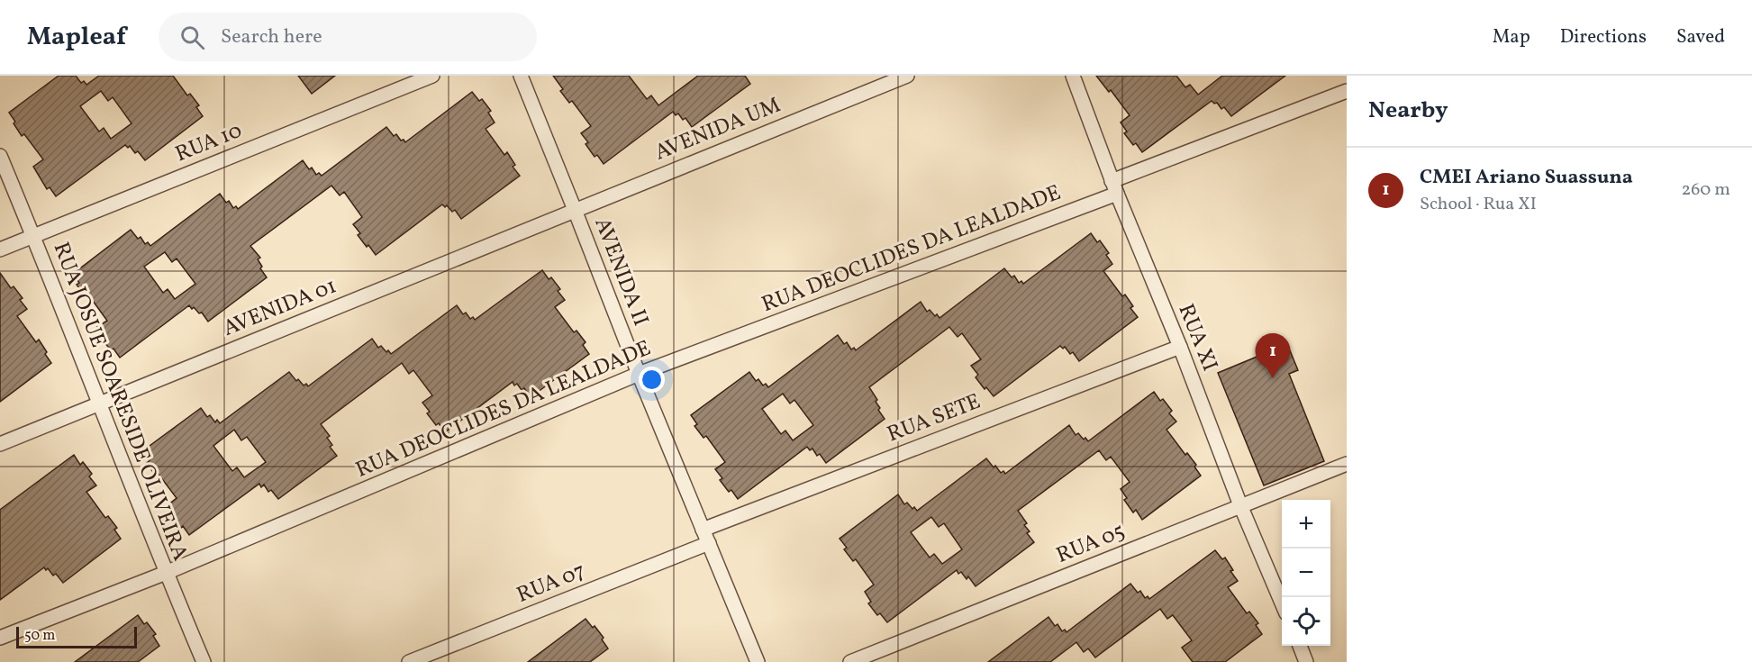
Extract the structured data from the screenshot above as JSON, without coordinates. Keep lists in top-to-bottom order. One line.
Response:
{"streets":{"street":["AVENIDA UM","RUA 10","RUA DEOCLIDES DA LEALDADE","AVENIDA II","AVENIDA 01","RUA XI","RUA JOSUE SOARESIDE OLIVEIRA","RUA SETE","RUA 05","RUA 07"]},"crossings":[["AVENIDA UM","AVENIDA II"],["AVENIDA UM","AVENIDA 01"],["RUA 10","RUA JOSUE SOARESIDE OLIVEIRA"],["RUA DEOCLIDES DA LEALDADE","AVENIDA II"],["RUA DEOCLIDES DA LEALDADE","RUA XI"],["RUA DEOCLIDES DA LEALDADE","RUA JOSUE SOARESIDE OLIVEIRA"],["AVENIDA II","AVENIDA 01"],["AVENIDA II","RUA SETE"],["AVENIDA II","RUA 07"],["AVENIDA 01","RUA JOSUE SOARESIDE OLIVEIRA"],["RUA XI","RUA SETE"],["RUA XI","RUA 05"]],"scale_bar":"50 m","page":{"header":"Mapleaf","search":"Search here","nav":["Map","Directions","Saved"],"heading":"Nearby","list":[{"mark":"1","name":"CMEI Ariano Suassuna","note":"School · Rua XI","value":"260 m"}],"pins":"1","map_buttons":["+","−"],"scale":"50 m"}}
